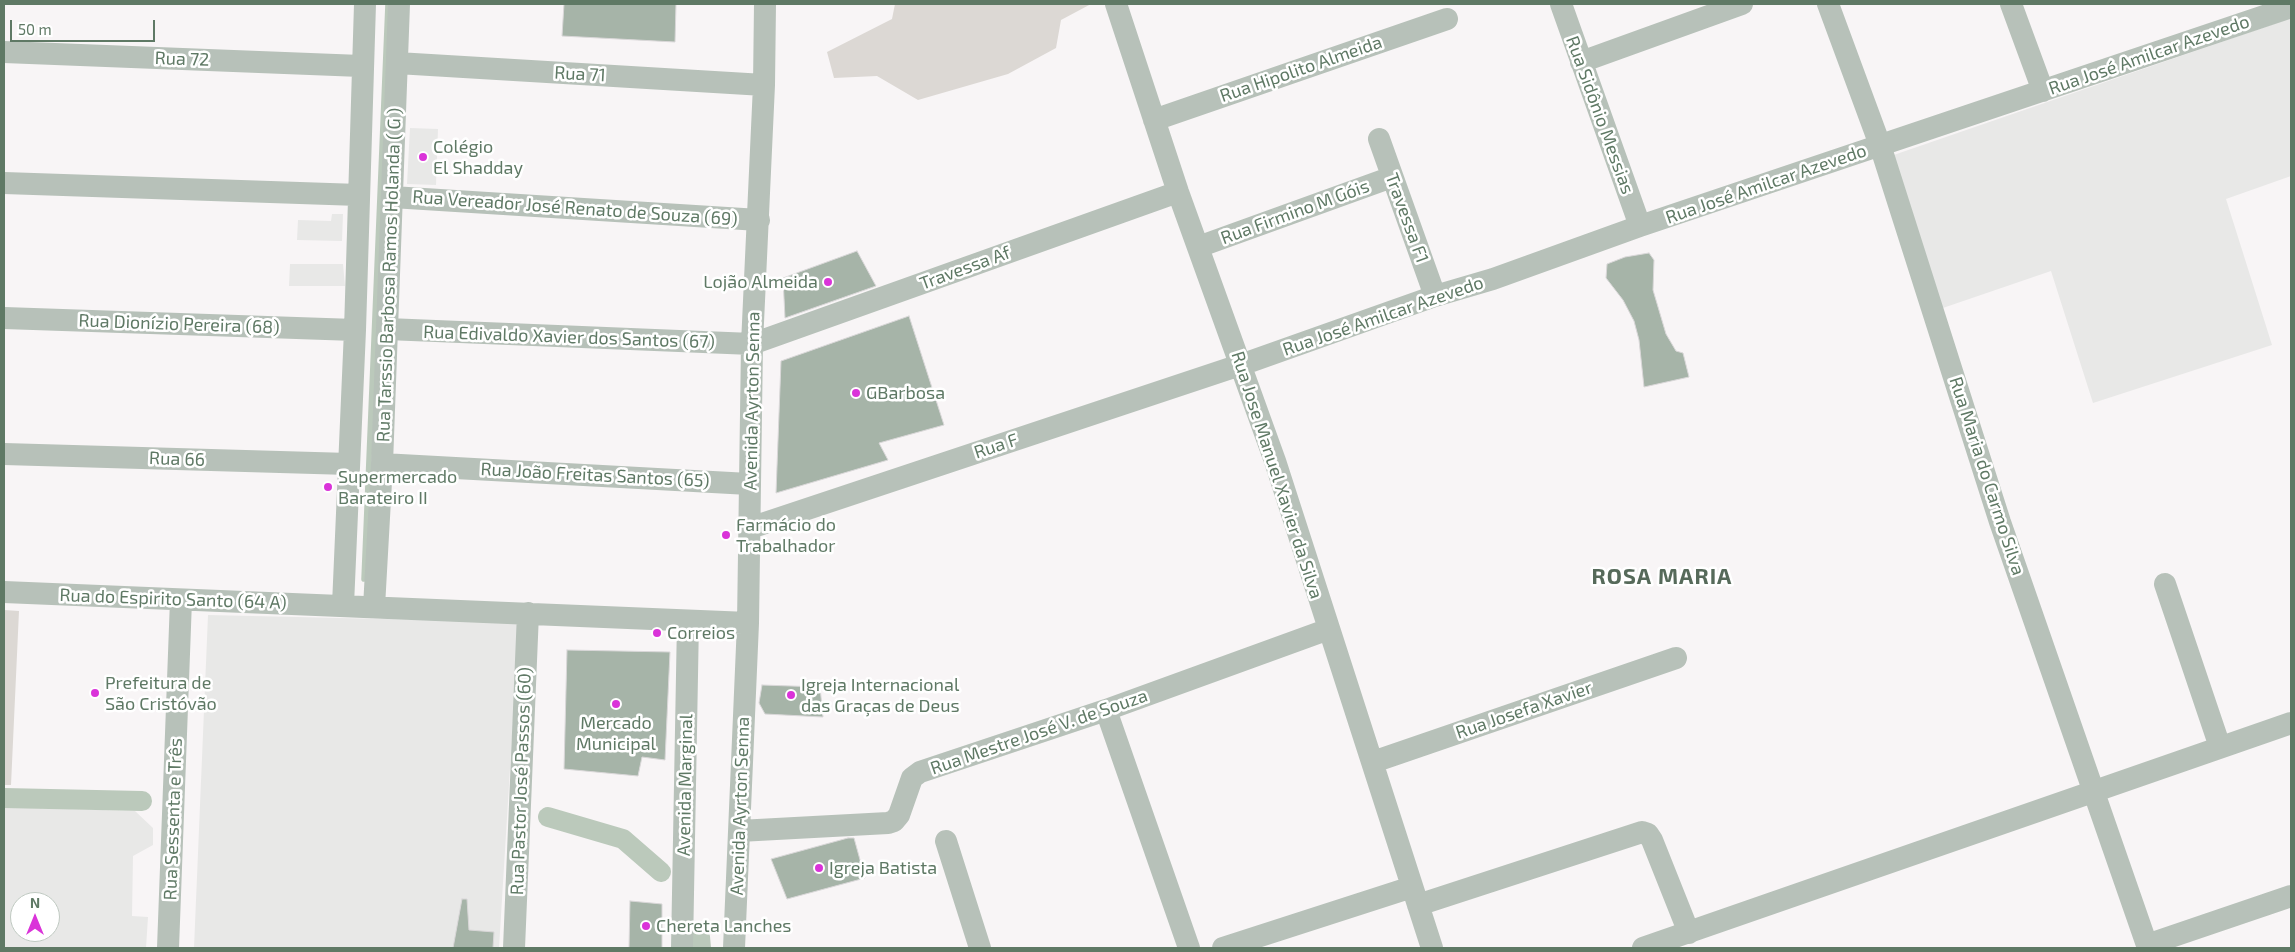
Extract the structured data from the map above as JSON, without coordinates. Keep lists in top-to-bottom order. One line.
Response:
{"streets":{"street":["Rua José Amilcar Azevedo","Rua 72","Rua Hipolito Almeida","Rua 71","Rua Sidônio Messias","Rua Vereador José Renato de Souza (69)","Rua Firmino M Góis","Travessa F1","Travessa Af","Rua Tarssio Barbosa Ramos Holanda ( G )","Rua Dionízio Pereira (68)","Rua Edivaldo Xavier dos Santos (67)","Avenida Ayrton Senna","Rua F","Rua 66","Rua João Freitas Santos (65)","Rua Jose Manuel Xavier da Silva","Rua Maria do Carmo Silva","Rua do Espirito Santo (64 A)","Rua Josefa Xavier","Rua Mestre José V. de Souza","Rua Pastor José Passos (60)","Avenida Marginal","Rua Sessenta e Três"]},"crossings":[["Rua José Amilcar Azevedo","Rua Sidônio Messias"],["Rua José Amilcar Azevedo","Travessa F1"],["Rua José Amilcar Azevedo","Rua F"],["Rua José Amilcar Azevedo","Rua Jose Manuel Xavier da Silva"],["Rua José Amilcar Azevedo","Rua Maria do Carmo Silva"],["Rua 72","Rua Tarssio Barbosa Ramos Holanda ( G )"],["Rua Hipolito Almeida","Rua Jose Manuel Xavier da Silva"],["Rua 71","Rua Tarssio Barbosa Ramos Holanda ( G )"],["Rua 71","Avenida Ayrton Senna"],["Rua Vereador José Renato de Souza (69)","Rua Tarssio Barbosa Ramos Holanda ( G )"],["Rua Vereador José Renato de Souza (69)","Avenida Ayrton Senna"],["Rua Firmino M Góis","Travessa F1"],["Rua Firmino M Góis","Rua Jose Manuel Xavier da Silva"],["Travessa Af","Rua Edivaldo Xavier dos Santos (67)"],["Travessa Af","Avenida Ayrton Senna"],["Travessa Af","Rua Jose Manuel Xavier da Silva"],["Rua Tarssio Barbosa Ramos Holanda ( G )","Rua Dionízio Pereira (68)"],["Rua Tarssio Barbosa Ramos Holanda ( G )","Rua Edivaldo Xavier dos Santos (67)"],["Rua Tarssio Barbosa Ramos Holanda ( G )","Rua 66"],["Rua Tarssio Barbosa Ramos Holanda ( G )","Rua João Freitas Santos (65)"],["Rua Tarssio Barbosa Ramos Holanda ( G )","Rua do Espirito Santo (64 A)"],["Rua Edivaldo Xavier dos Santos (67)","Avenida Ayrton Senna"],["Avenida Ayrton Senna","Rua F"],["Avenida Ayrton Senna","Rua João Freitas Santos (65)"],["Avenida Ayrton Senna","Rua do Espirito Santo (64 A)"],["Avenida Ayrton Senna","Rua Mestre José V. de Souza"],["Rua F","Rua Jose Manuel Xavier da Silva"],["Rua Jose Manuel Xavier da Silva","Rua Josefa Xavier"],["Rua Jose Manuel Xavier da Silva","Rua Mestre José V. de Souza"],["Rua do Espirito Santo (64 A)","Rua Pastor José Passos (60)"],["Rua do Espirito Santo (64 A)","Avenida Marginal"],["Rua do Espirito Santo (64 A)","Rua Sessenta e Três"]],"districts":["ROSA MARIA"],"places":["Colégio El Shadday","Lojão Almeida","GBarbosa","Supermercado Barateiro II","Farmácio do Trabalhador","Correios","Prefeitura de São Cristóvão","Igreja Internacional das Graças de Deus","Mercado Municipal","Igreja Batista","Chereta Lanches"],"scale_bar":"50 m","north":"top"}
